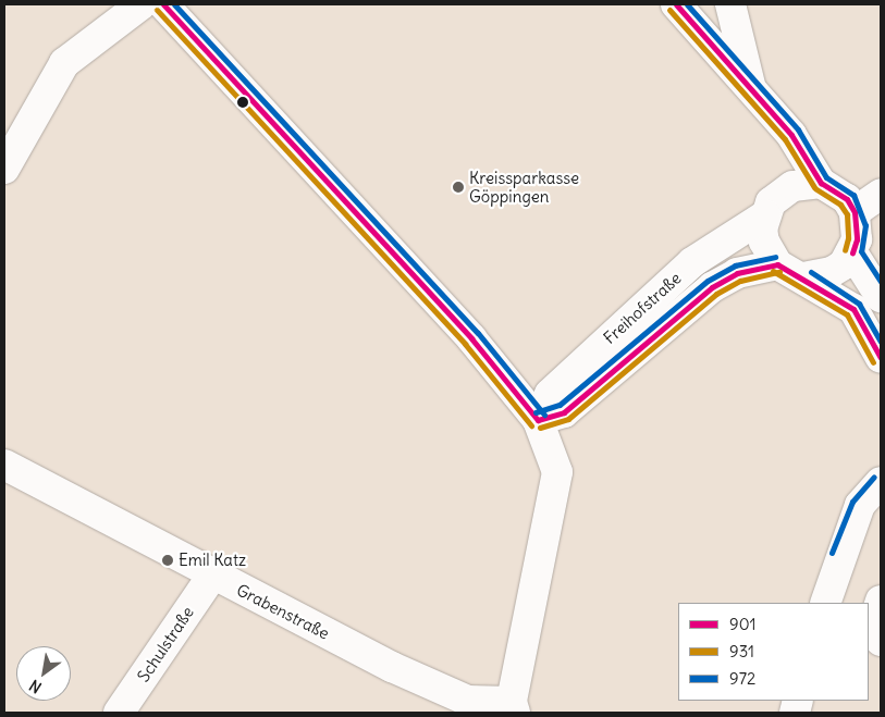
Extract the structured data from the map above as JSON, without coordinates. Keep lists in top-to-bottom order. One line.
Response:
{"streets":{"street":["Freihofstraße","Grabenstraße","Schulstraße"]},"crossings":[["Grabenstraße","Schulstraße"]],"places":["Kreissparkasse Göppingen","Emil Katz"],"lines":["transit line 901","transit line 972","transit line 931"],"legend":["901","931","972"],"north":"bottom left"}
